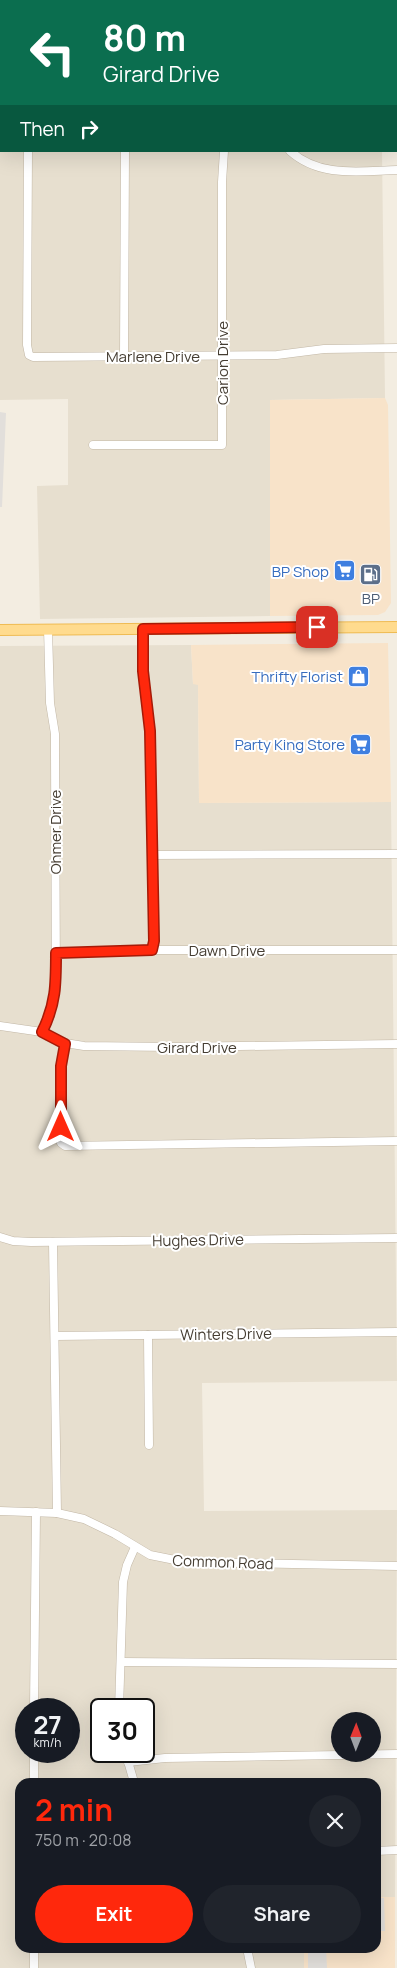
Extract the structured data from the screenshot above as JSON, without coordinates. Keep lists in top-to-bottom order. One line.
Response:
{"streets":{"street":["Marlene Drive","Carion Drive","Ohmer Drive","Dawn Drive","Girard Drive","Hughes Drive","Winters Drive","Common Road"]},"crossings":[["Marlene Drive","Carion Drive"],["Ohmer Drive","Dawn Drive"],["Ohmer Drive","Girard Drive"]],"places":{"supermarket":["BP Shop","Party King Store"],"fuel station":["BP"],"shop":["Thrifty Florist"]},"north":"top","page":{"turn":["80 m","Girard Drive"],"then":"Then","speed":"27 km/h","limit":"30","heading":["2 min","750 m · 20:08"],"buttons":["Exit","Share"]}}
